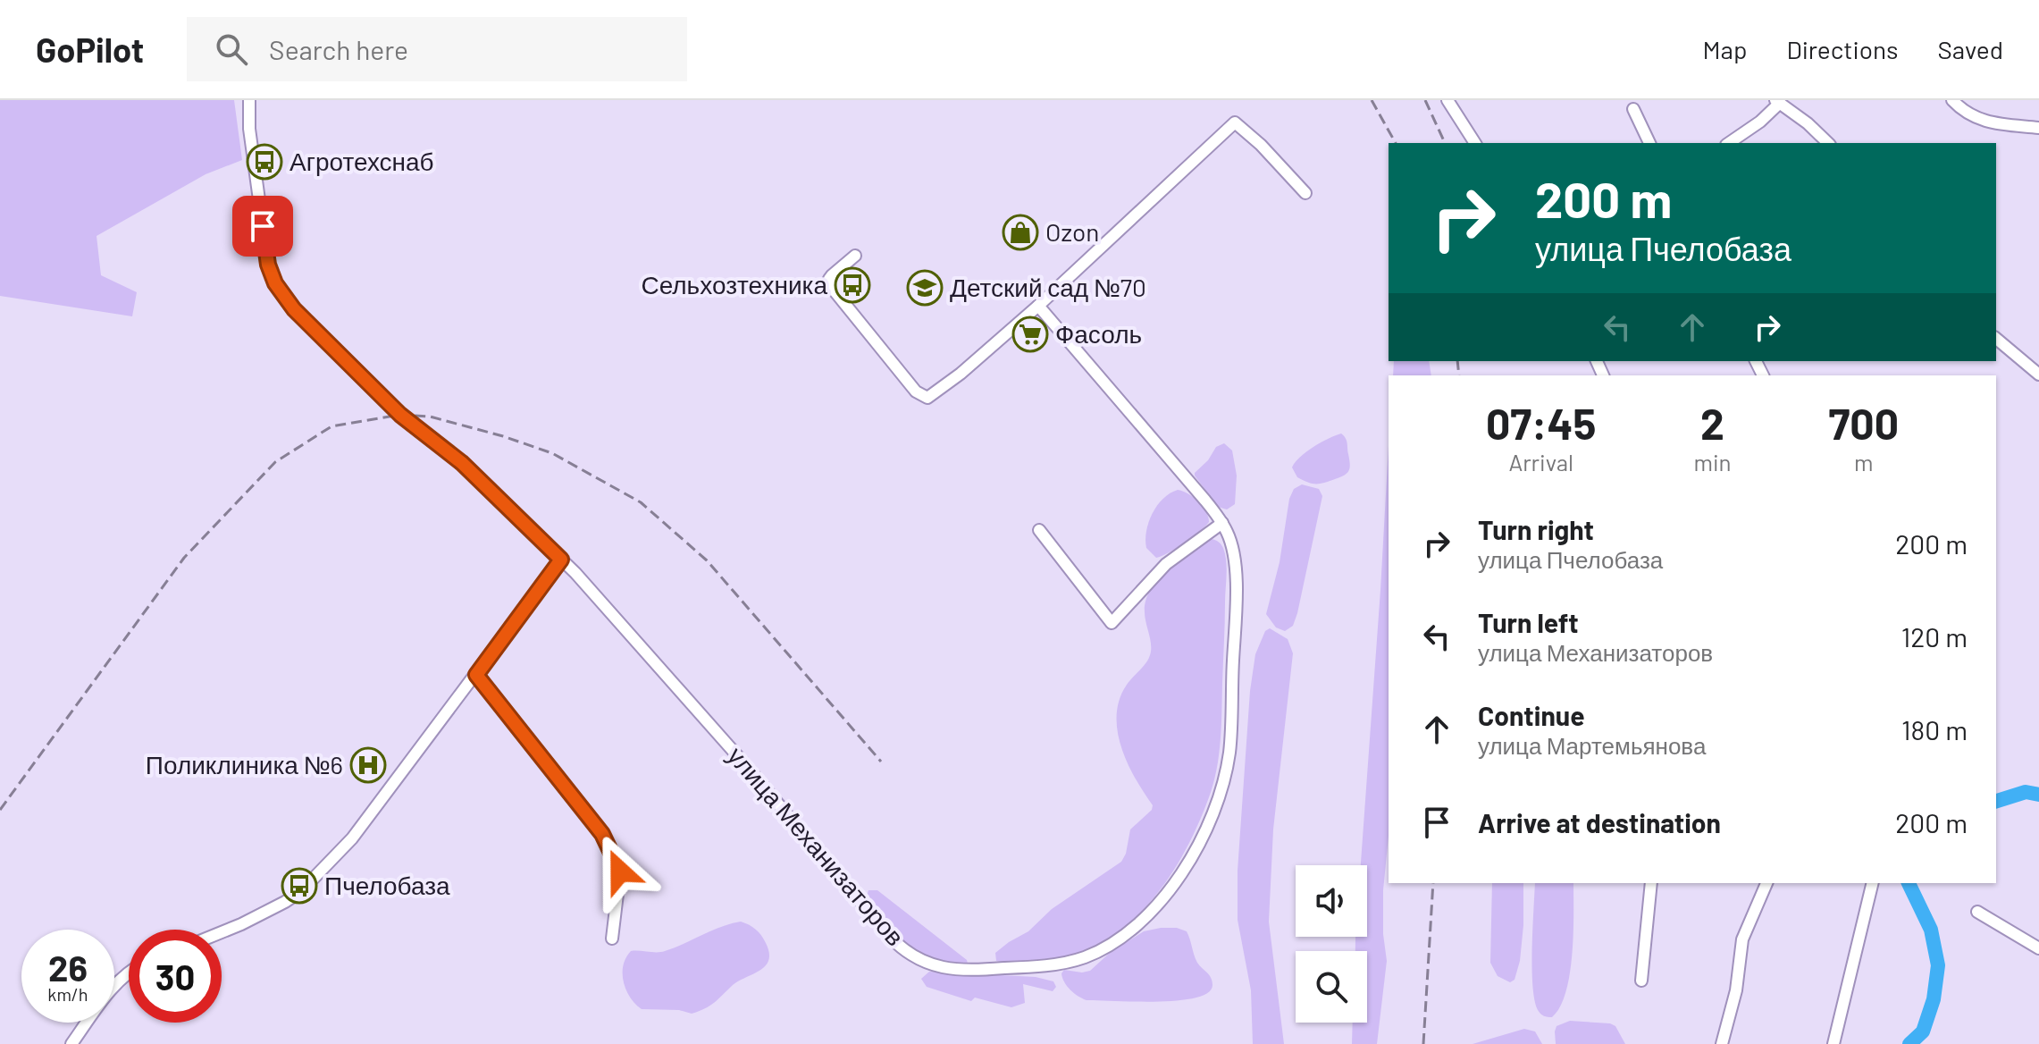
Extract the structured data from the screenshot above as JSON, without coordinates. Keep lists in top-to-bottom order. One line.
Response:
{"streets":{"street":["улица Механизаторов"]},"places":{"bus stop":["Агротехснаб","Сельхозтехника","Пчелобаза"],"shop":["Ozon"],"school or university":["Детский сад №70"],"supermarket":["Фасоль"],"hospital":["Поликлиника №6"]},"page":{"header":"GoPilot","search":"Search here","nav":["Map","Directions","Saved"],"turn":["200 m","улица Пчелобаза"],"eta":["07:45","Arrival","2","min","700","m"],"list":[{"name":"Turn right","note":"улица Пчелобаза","value":"200 m"},{"name":"Turn left","note":"улица Механизаторов","value":"120 m"},{"name":"Continue","note":"улица Мартемьянова","value":"180 m"},{"name":"Arrive at destination","value":"200 m"}],"speed":"26 km/h","limit":"30"}}
